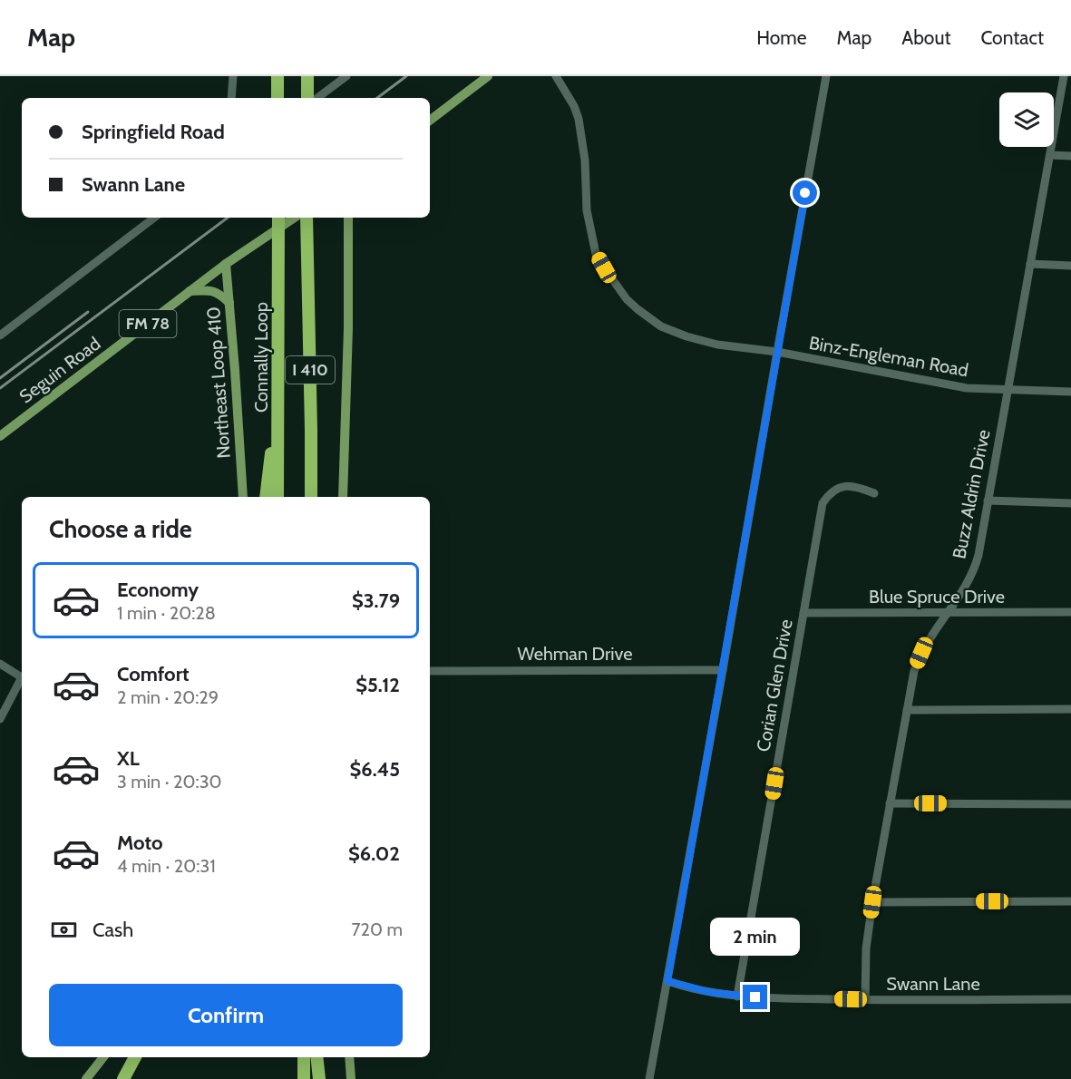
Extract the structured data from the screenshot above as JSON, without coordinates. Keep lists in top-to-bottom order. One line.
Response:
{"streets":{"highway":["Connally Loop","I 410"],"main road":["FM 78","Seguin Road","Northeast Loop 410"],"street":["Binz-Engleman Road","Buzz Aldrin Drive","Blue Spruce Drive","Wehman Drive","Corian Glen Drive","Swann Lane"]},"crossings":[["Binz-Engleman Road","Buzz Aldrin Drive"],["Seguin Road","Northeast Loop 410"],["Buzz Aldrin Drive","Blue Spruce Drive"],["Buzz Aldrin Drive","Swann Lane"],["Blue Spruce Drive","Corian Glen Drive"],["Corian Glen Drive","Swann Lane"]],"page":{"header":"Map","nav":["Home","Map","About","Contact"],"banner":["Springfield Road","Swann Lane"],"heading":"Choose a ride","list":[{"name":"Economy","note":"1 min · 20:28","value":"$3.79"},{"name":"Comfort","note":"2 min · 20:29","value":"$5.12"},{"name":"XL","note":"3 min · 20:30","value":"$6.45"},{"name":"Moto","note":"4 min · 20:31","value":"$6.02"}],"pay":["Cash","720 m"],"bubble":"2 min","buttons":"Confirm"}}
